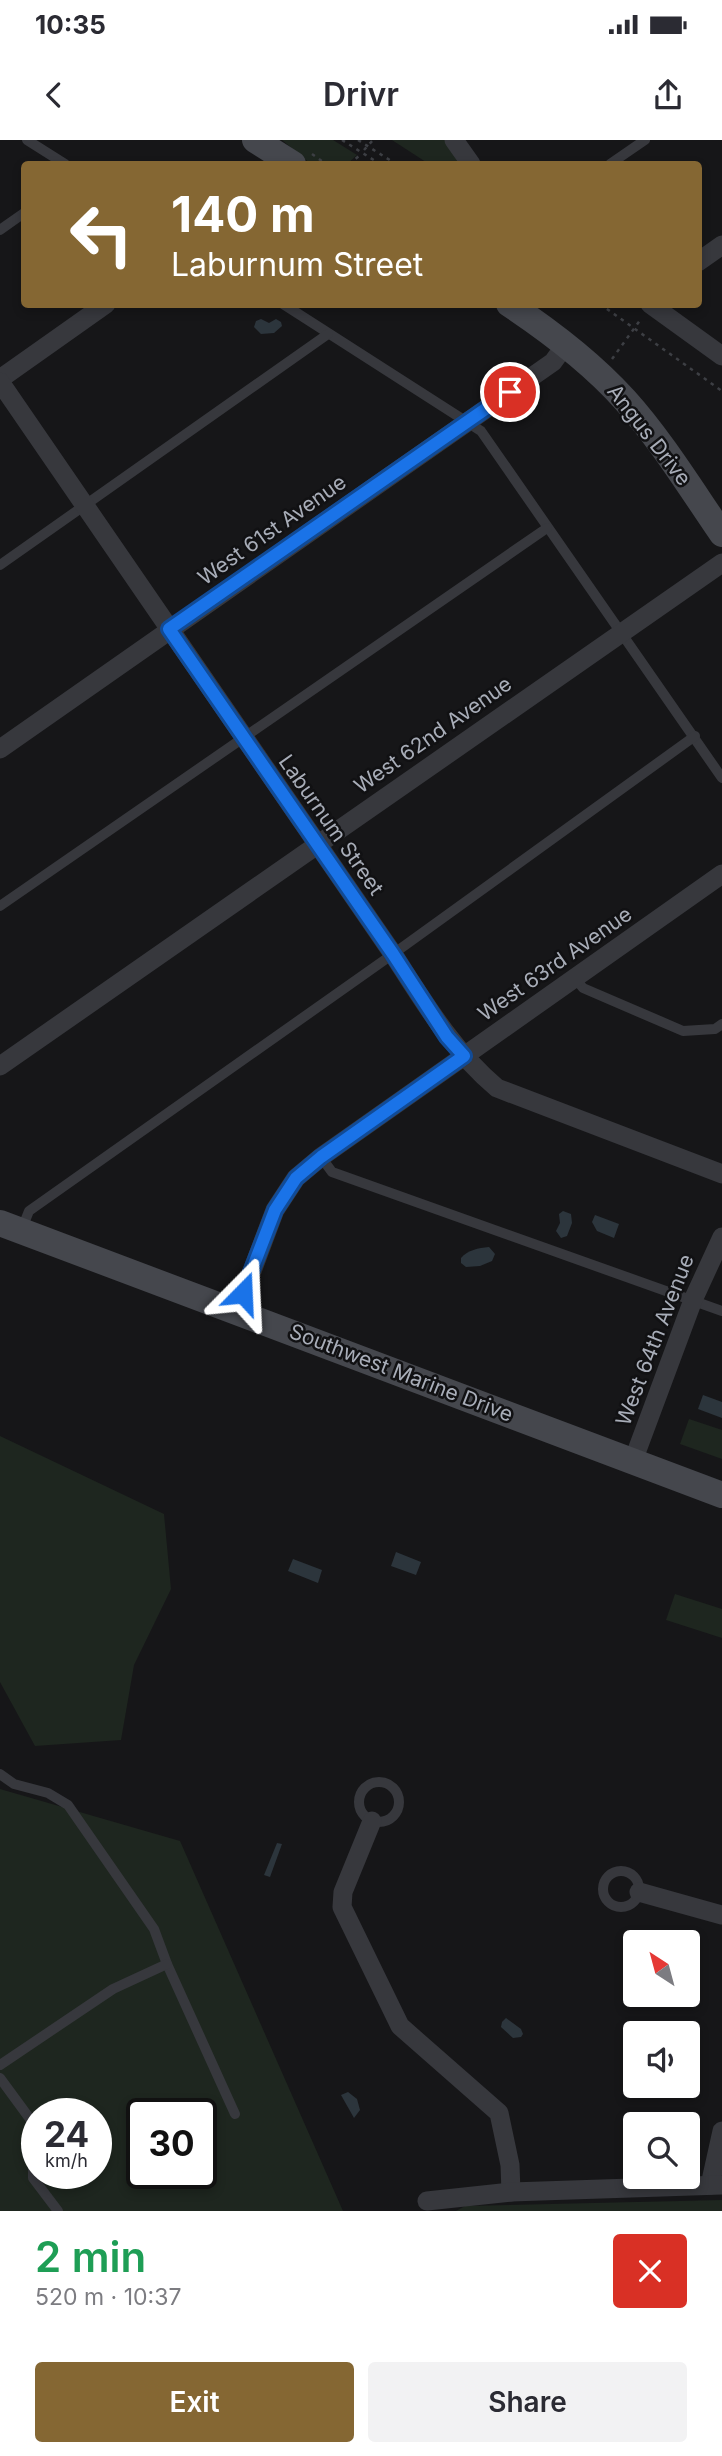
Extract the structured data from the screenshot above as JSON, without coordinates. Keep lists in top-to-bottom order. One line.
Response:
{"streets":{"main road":["Angus Drive","Southwest Marine Drive"],"street":["West 61st Avenue","West 62nd Avenue","Laburnum Street","West 63rd Avenue","West 64th Avenue"]},"crossings":[["Angus Drive","West 61st Avenue"],["West 61st Avenue","Laburnum Street"],["West 62nd Avenue","Laburnum Street"],["Laburnum Street","West 63rd Avenue"],["West 63rd Avenue","Southwest Marine Drive"],["West 64th Avenue","Southwest Marine Drive"]],"north":"top left","page":{"status":"10:35","header":"Drivr","turn":["140 m","Laburnum Street"],"speed":"24 km/h","limit":"30","heading":["2 min","520 m · 10:37"],"buttons":["Exit","Share"]}}
